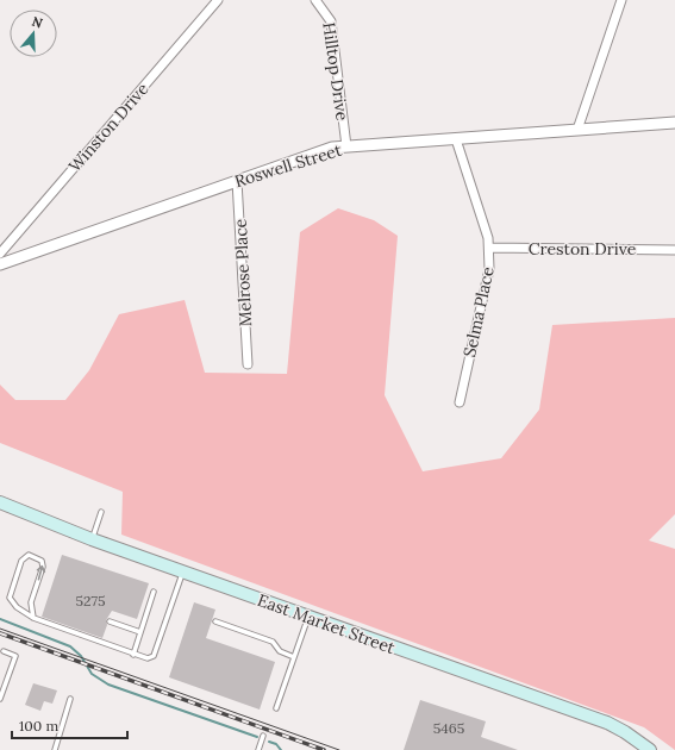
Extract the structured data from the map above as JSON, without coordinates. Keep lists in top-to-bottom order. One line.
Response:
{"streets":{"main road":["East Market Street"],"street":["Hilltop Drive","Winston Drive","Roswell Street","Creston Drive","Melrose Place","Selma Place"]},"crossings":[["Hilltop Drive","Roswell Street"],["Roswell Street","Melrose Place"],["Roswell Street","Selma Place"],["Creston Drive","Selma Place"]],"house_numbers":["5275","5465"],"scale_bar":"100 m","north":"top"}
